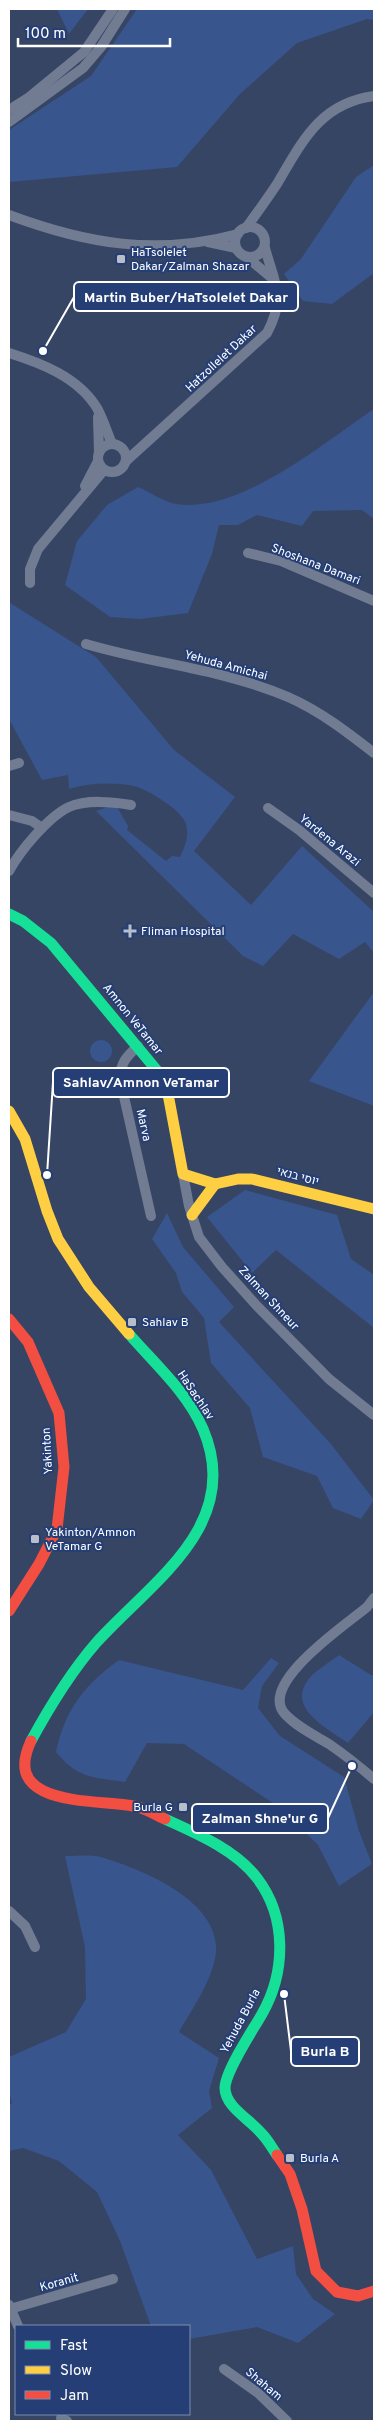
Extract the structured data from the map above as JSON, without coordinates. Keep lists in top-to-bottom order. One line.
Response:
{"streets":{"street":["Hatzollelet Dakar","Shoshana Damari","Yehuda Amichai","Yardena Arazi","Amnon VeTamar","Marva","יוסי בנאי","Zalman Shneur","HaSachlav","Yakinton","Yehuda Burla","Koranit","Shaham"]},"crossings":[["Amnon VeTamar","Marva"],["Amnon VeTamar","Zalman Shneur"],["HaSachlav","Yehuda Burla"]],"places":{"transit":["HaTsolelet Dakar/Zalman Shazar","Sahlav B","Yakinton/Amnon VeTamar G","Burla G","Burla A"],"other":["Martin Buber/HaTsolelet Dakar","Sahlav/Amnon VeTamar","Zalman Shne'ur G","Burla B"],"health":["Fliman Hospital"]},"legend":["Fast","Slow","Jam"],"scale_bar":"100 m"}
